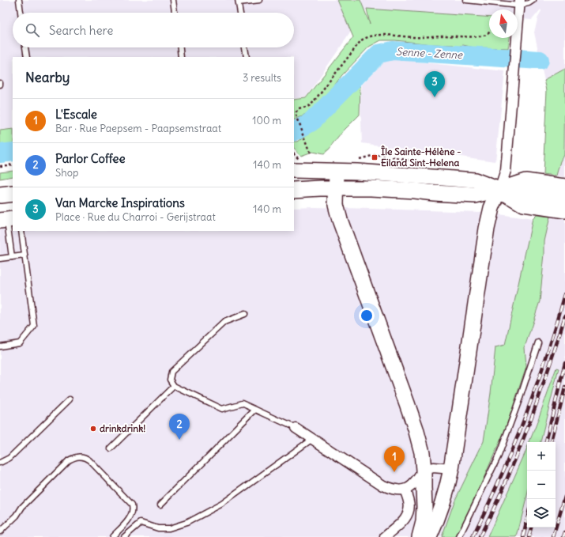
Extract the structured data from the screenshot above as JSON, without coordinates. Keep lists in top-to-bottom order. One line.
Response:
{"water":["Senne - Zenne"],"places":{"transit":["Île Sainte-Hélène - Eiland Sint-Helena"],"other":["drinkdrink!"]},"north":"top","page":{"search":"Search here","heading":["Nearby","3 results"],"pins":["3","2","1"],"list":[{"mark":"1","name":"L'Escale","note":"Bar · Rue Paepsem - Paapsemstraat","value":"100 m"},{"mark":"2","name":"Parlor Coffee","note":"Shop","value":"140 m"},{"mark":"3","name":"Van Marcke Inspirations","note":"Place · Rue du Charroi - Gerijstraat","value":"140 m"}],"map_buttons":["+","−"]}}
